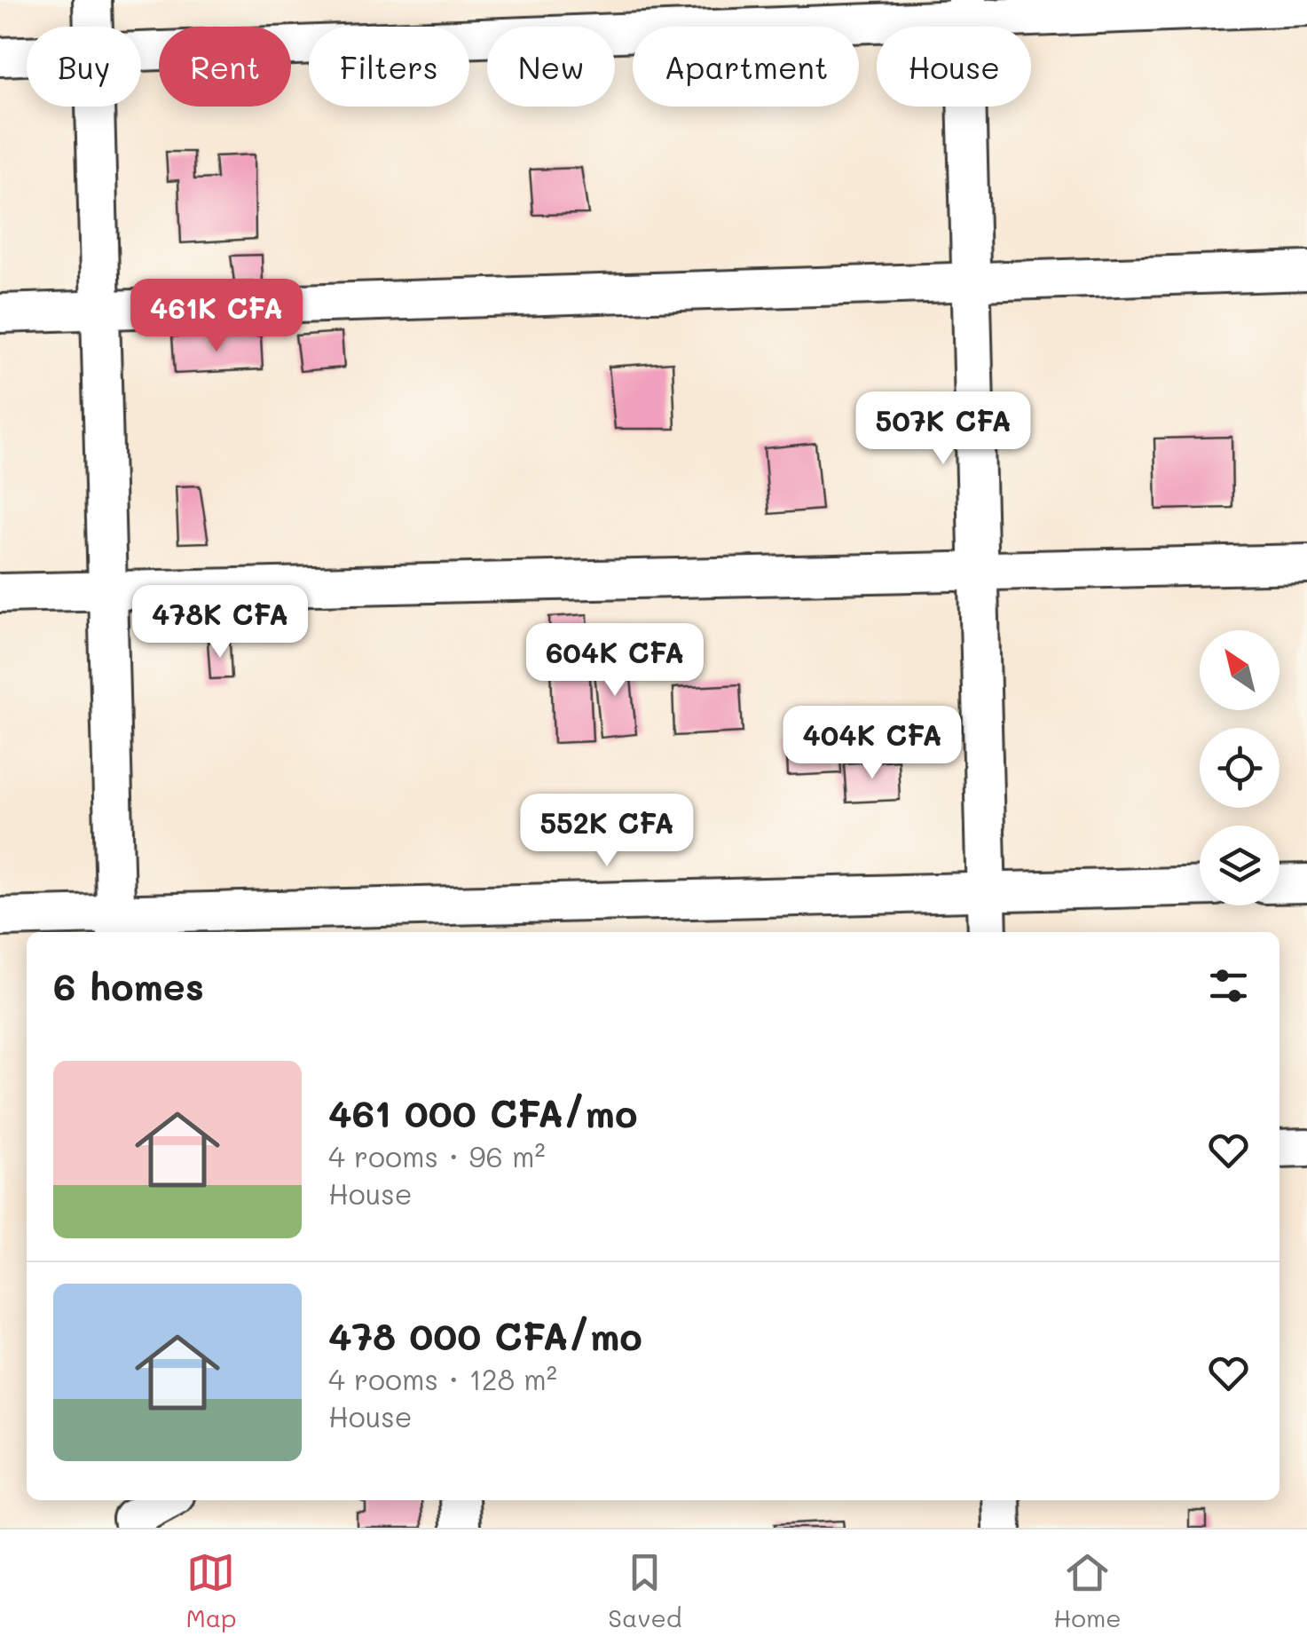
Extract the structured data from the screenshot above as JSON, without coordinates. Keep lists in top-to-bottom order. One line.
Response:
{"north":"top left","page":{"chip":["Buy","Rent","Filters","New","Apartment","House"],"price":["461K CFA","507K CFA","478K CFA","604K CFA","404K CFA","552K CFA"],"heading":"6 homes","list":[{"name":"461 000 CFA/mo","note":"4 rooms · 96 m² · House"},{"name":"478 000 CFA/mo","note":"4 rooms · 128 m² · House"}],"tabs":["Map","Saved","Home"]}}
